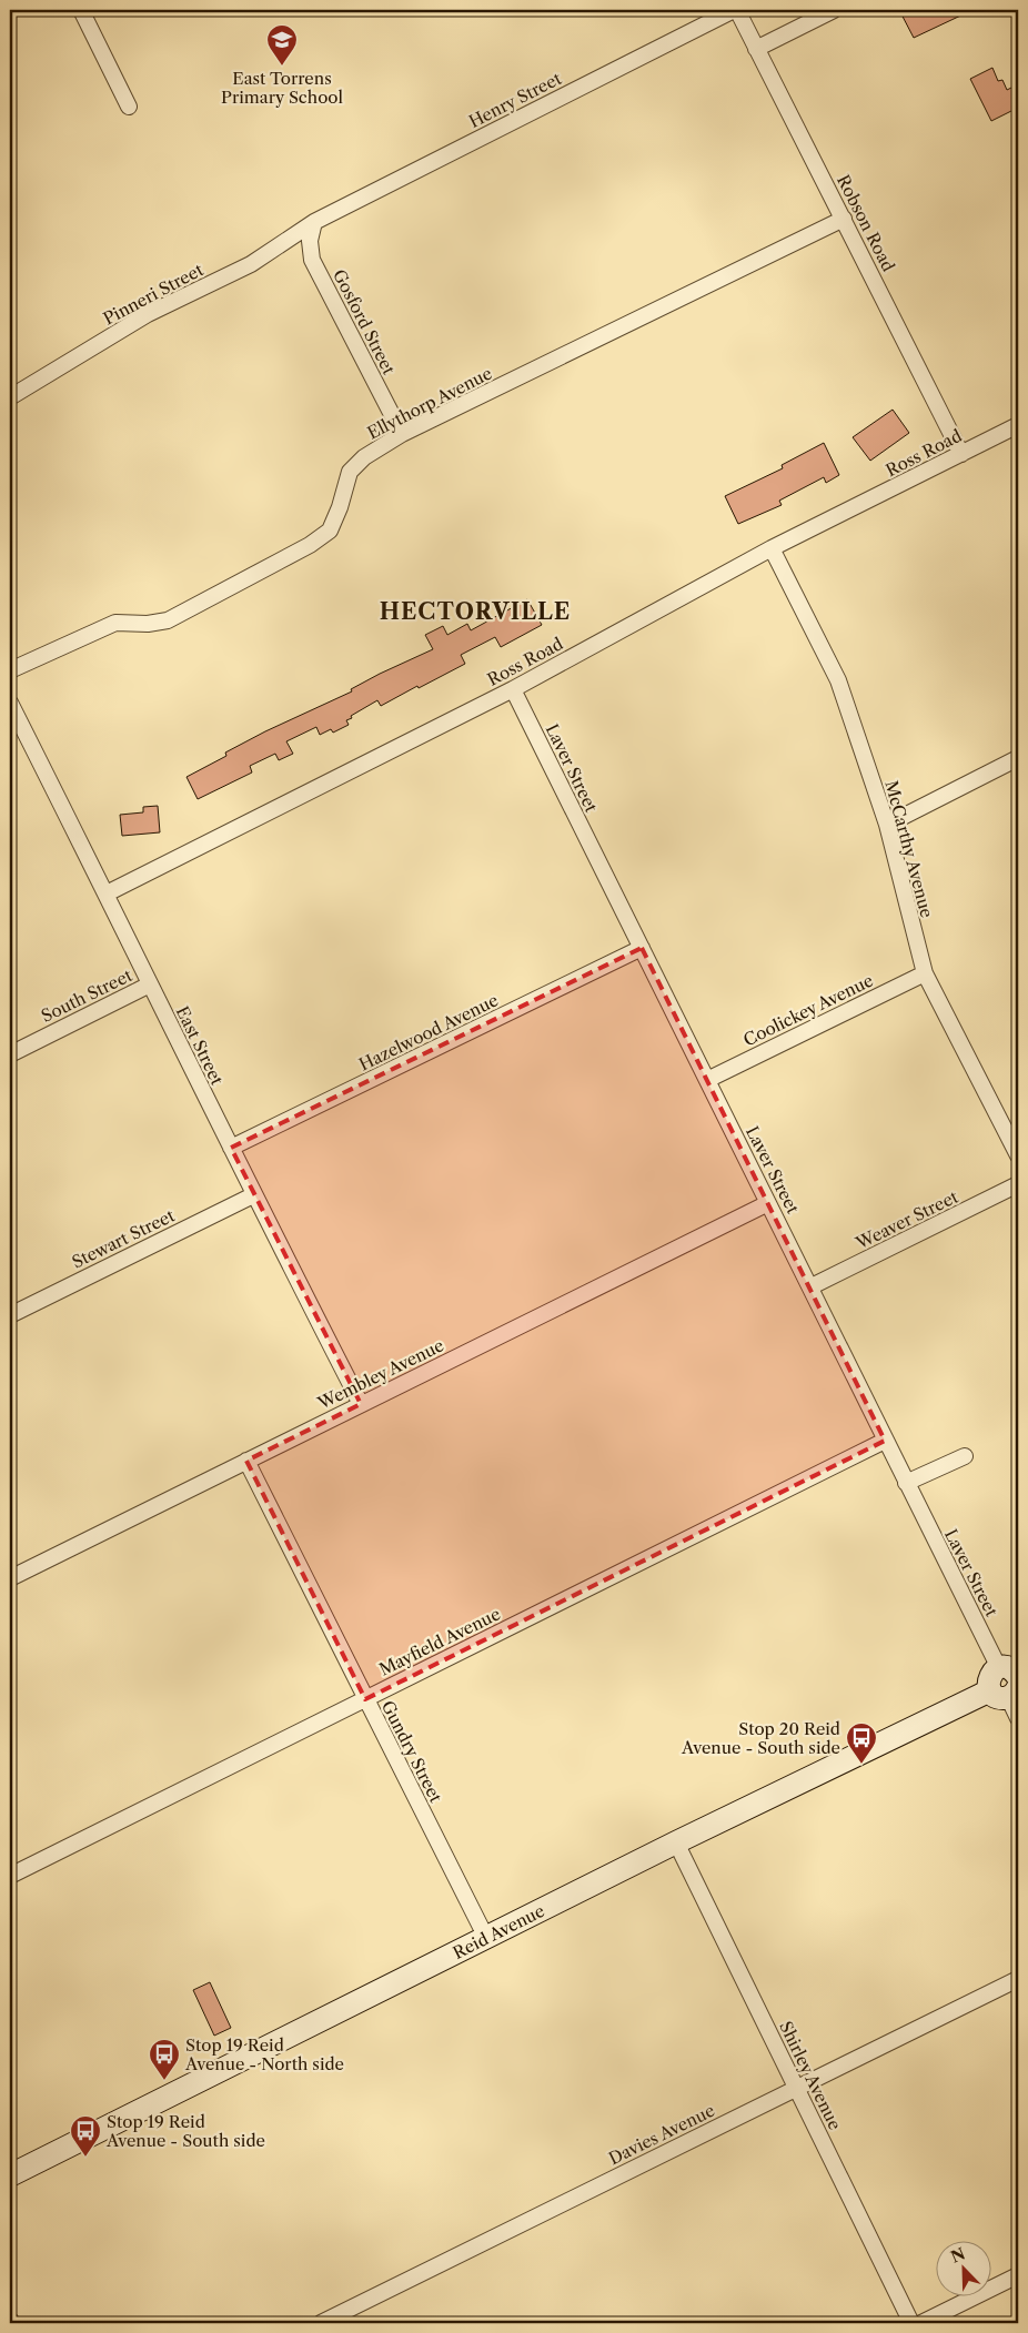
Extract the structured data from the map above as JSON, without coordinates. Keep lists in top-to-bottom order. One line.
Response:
{"streets":{"street":["Henry Street","Robson Road","Pinneri Street","Gosford Street","Ellythorp Avenue","Ross Road","Laver Street","McCarthy Avenue","South Street","Coolickey Avenue","Hazelwood Avenue","East Street","Weaver Street","Stewart Street","Wembley Avenue","Mayfield Avenue","Gundry Street","Reid Avenue","Shirley Avenue","Davies Avenue"]},"crossings":[["Henry Street","Robson Road"],["Henry Street","Pinneri Street"],["Henry Street","Gosford Street"],["Robson Road","Ellythorp Avenue"],["Robson Road","Ross Road"],["Pinneri Street","Gosford Street"],["Gosford Street","Ellythorp Avenue"],["Ross Road","Laver Street"],["Ross Road","McCarthy Avenue"],["Ross Road","East Street"],["Laver Street","Coolickey Avenue"],["Laver Street","Hazelwood Avenue"],["Laver Street","Weaver Street"],["Laver Street","Wembley Avenue"],["Laver Street","Mayfield Avenue"],["Laver Street","Reid Avenue"],["McCarthy Avenue","Coolickey Avenue"],["South Street","East Street"],["Hazelwood Avenue","East Street"],["East Street","Stewart Street"],["East Street","Wembley Avenue"],["Wembley Avenue","Gundry Street"],["Mayfield Avenue","Gundry Street"],["Gundry Street","Reid Avenue"],["Reid Avenue","Shirley Avenue"],["Shirley Avenue","Davies Avenue"]],"districts":["HECTORVILLE"],"places":{"school or university":["East Torrens Primary School"],"bus stop":["Stop 20 Reid Avenue - South side","Stop 19 Reid Avenue - North side","Stop 19 Reid Avenue - South side"]},"north":"top left"}
